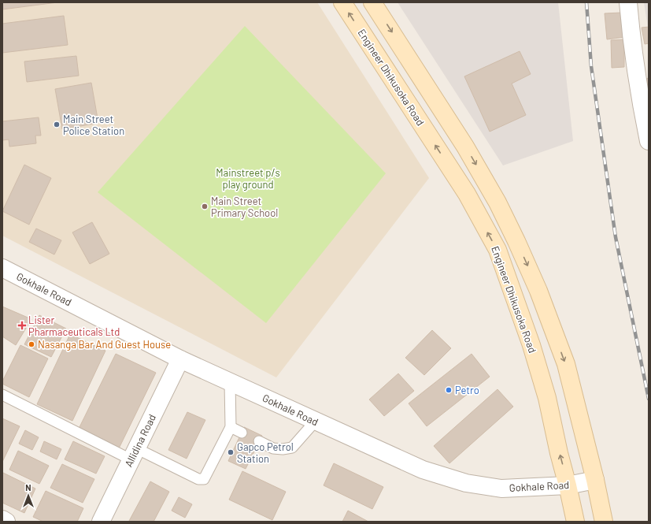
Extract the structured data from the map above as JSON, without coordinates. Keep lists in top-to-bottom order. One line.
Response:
{"streets":{"street":["Engineer Dhikusoka Road","Gokhale Road","Allidina Road"]},"crossings":[["Engineer Dhikusoka Road","Gokhale Road"],["Gokhale Road","Allidina Road"]],"parks":["Mainstreet p/s play ground"],"places":{"other":["Main Street Police Station","Main Street Primary School","Nasanga Bar And Guest House","Petro","Gapco Petrol Station"],"health":["Lister Pharmaceuticals Ltd"]},"north":"top"}
